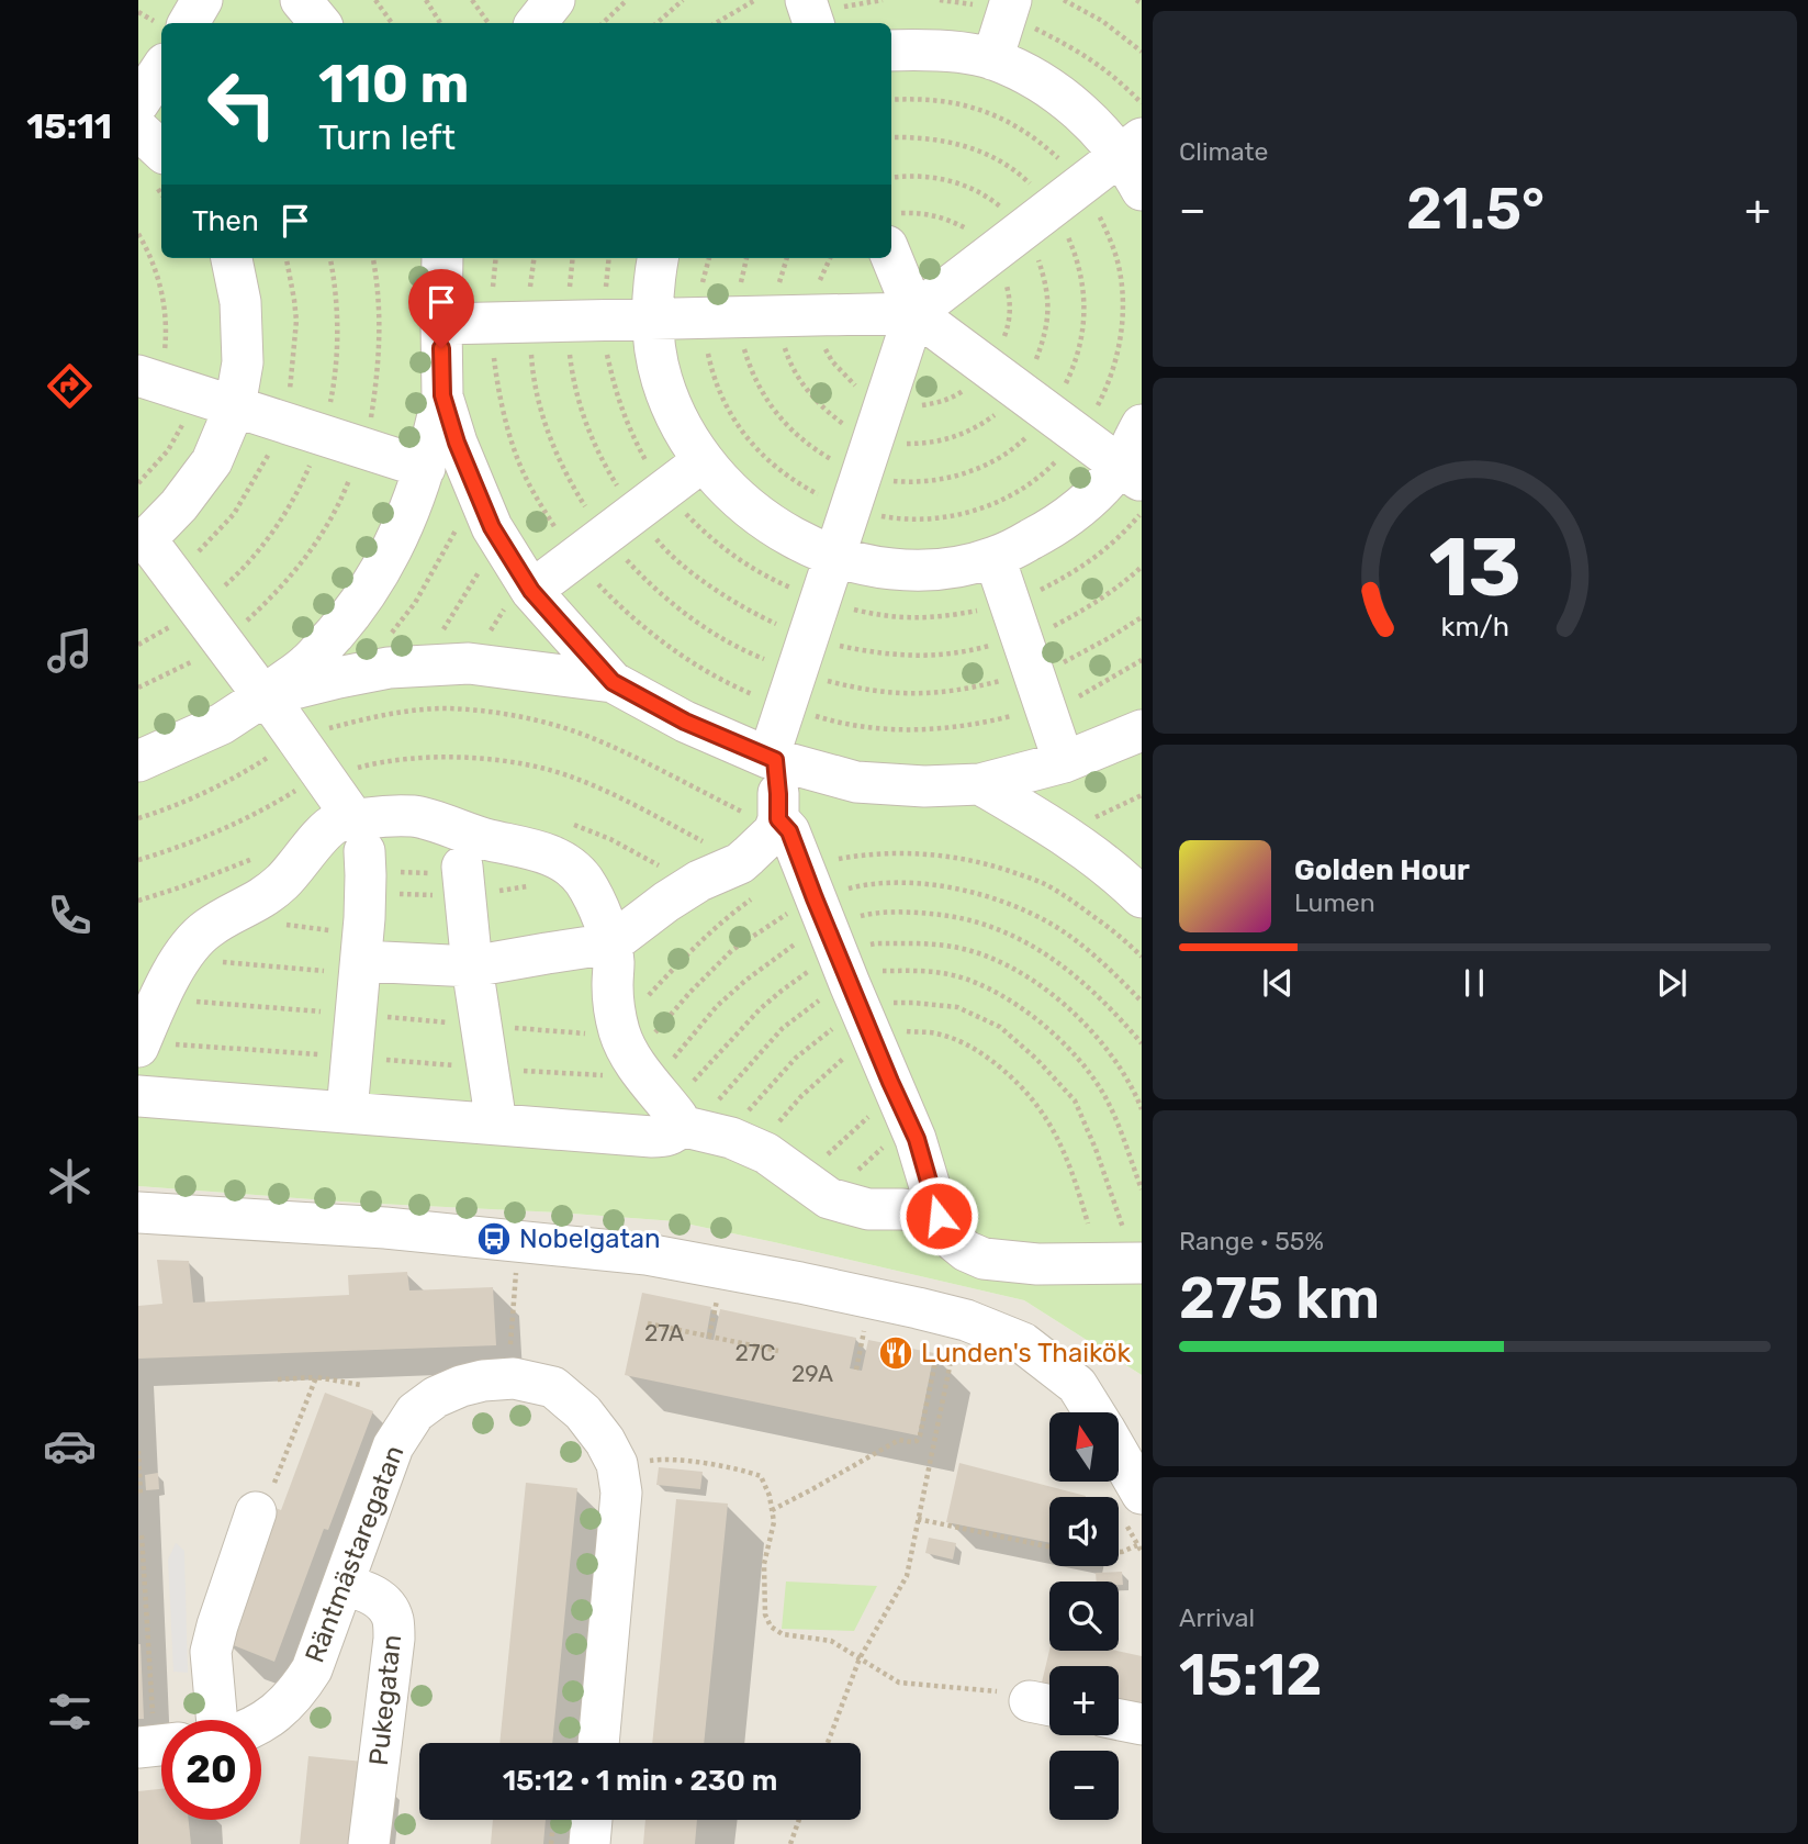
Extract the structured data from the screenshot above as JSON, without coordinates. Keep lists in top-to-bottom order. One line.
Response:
{"streets":{"street":["Räntmästaregatan","Pukegatan"]},"crossings":[["Räntmästaregatan","Pukegatan"]],"places":{"bus stop":["Nobelgatan"],"restaurant":["Lunden's Thaikök"]},"house_numbers":["27A","27C","29A"],"north":"top","page":{"tabs":"15:11","tile":["Climate",["Range · 55%","275 km"],["Arrival","15:12"]],"turn":["110 m","Turn left"],"heat":["−","21.5°","+"],"then":"Then","song":["Golden Hour","Lumen"],"map_buttons":["+","−"],"limit":"20","trip":"15:12 · 1 min · 230 m","gauge":["13","km/h"]}}
